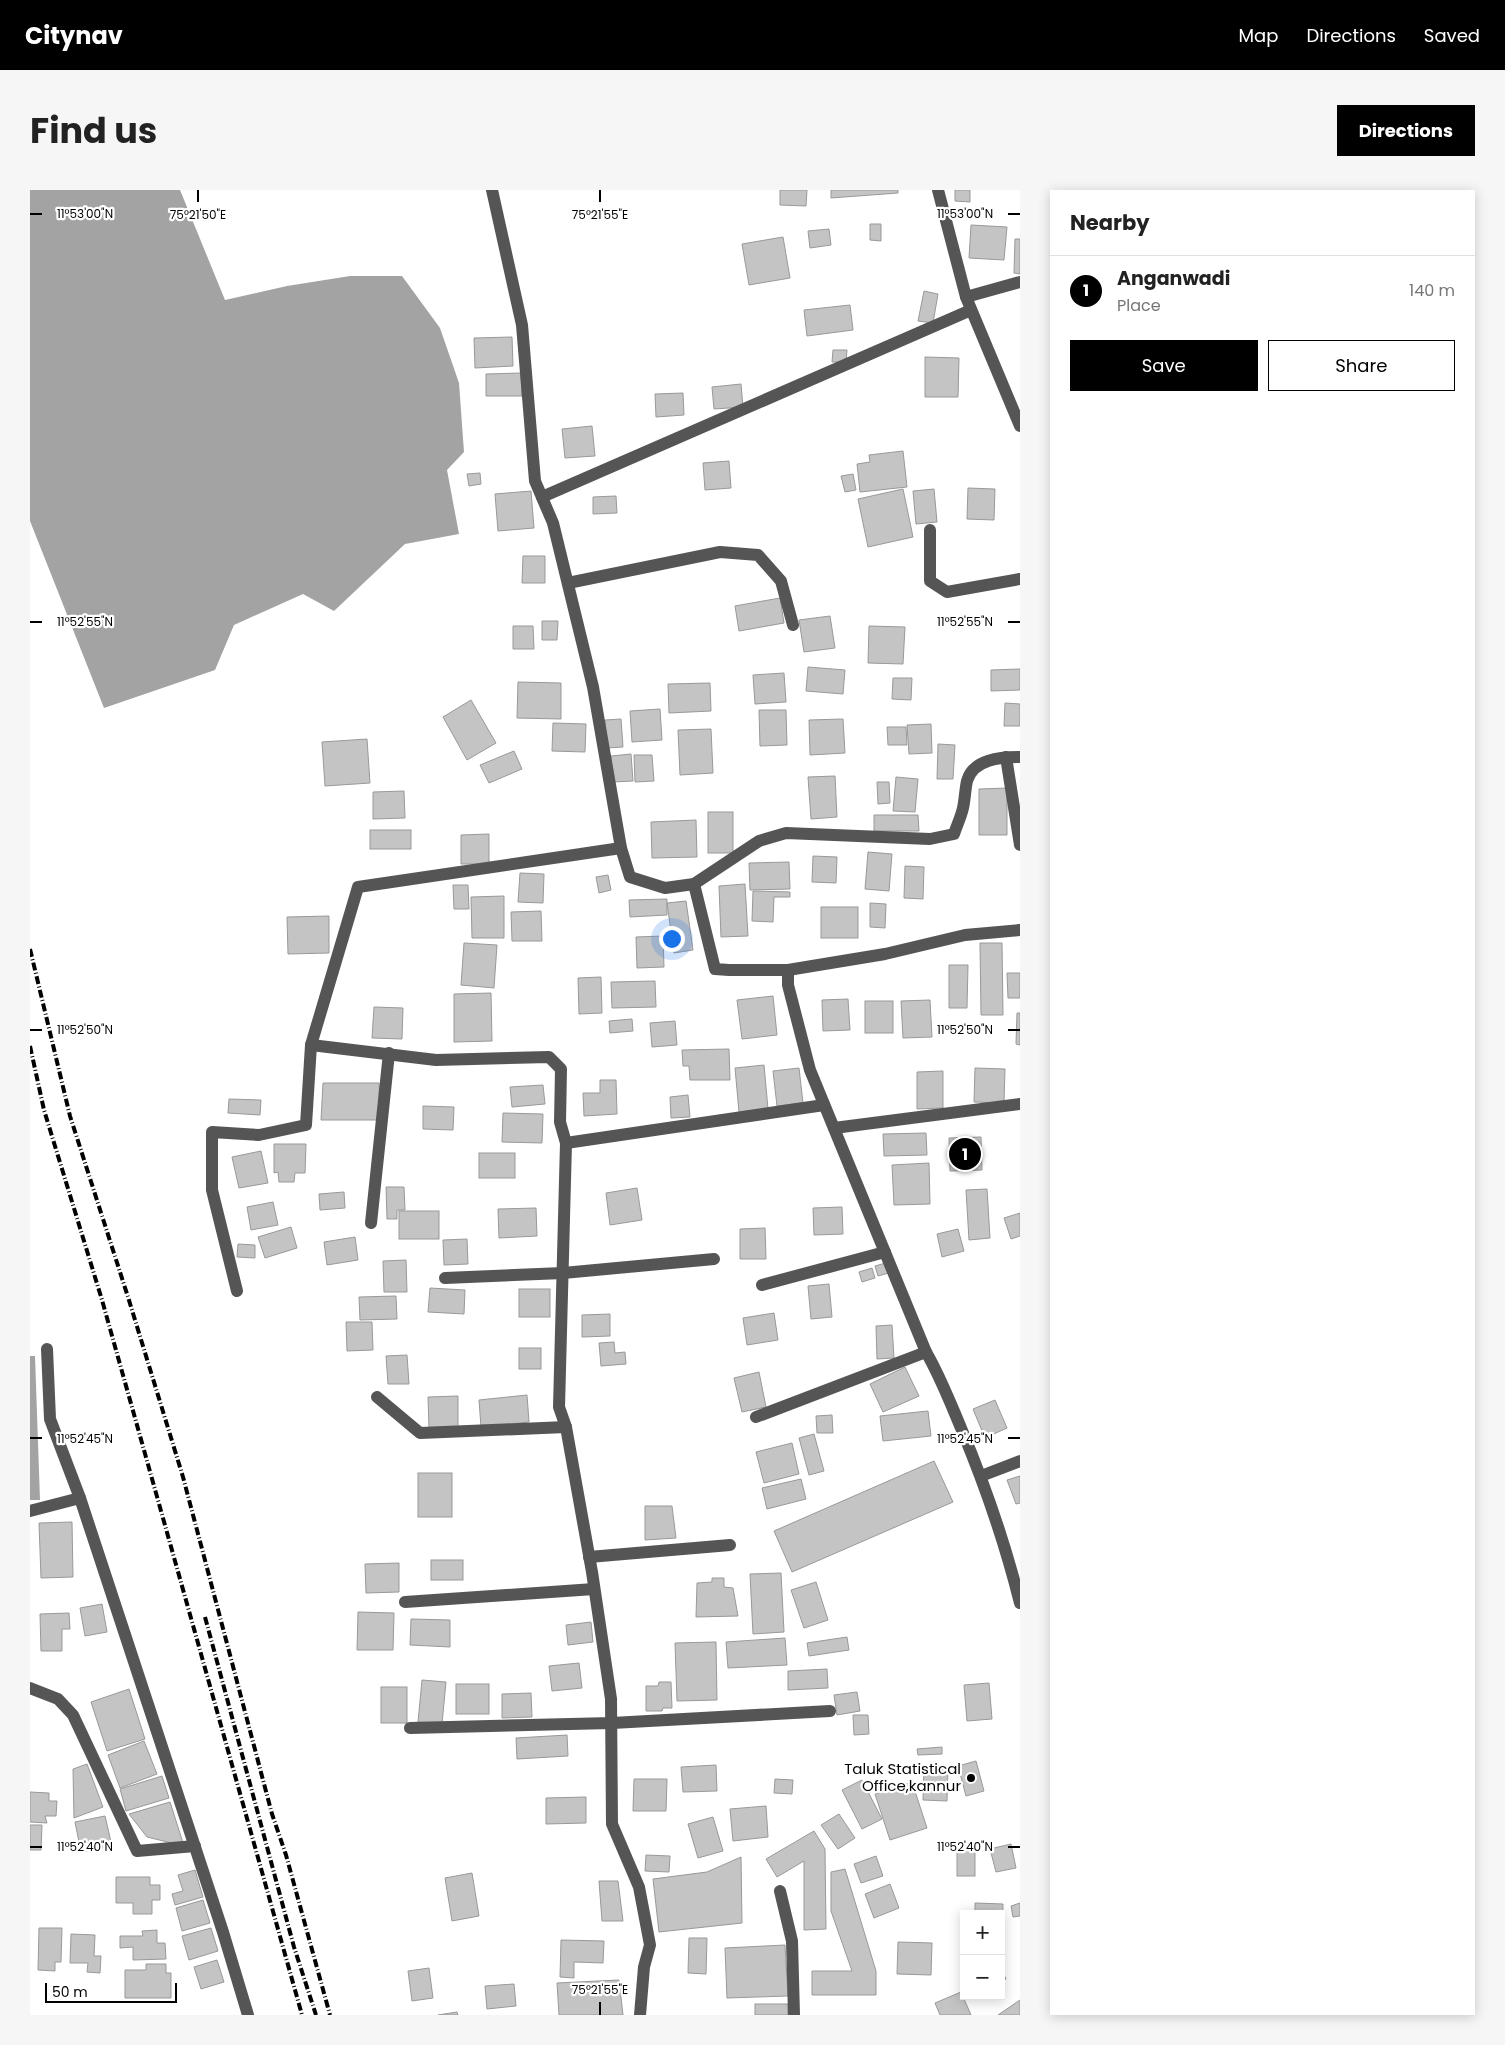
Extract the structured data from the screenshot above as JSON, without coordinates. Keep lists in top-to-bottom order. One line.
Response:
{"places":["Taluk Statistical Office,kannur"],"scale_bar":"50 m","page":{"header":"Citynav","nav":["Map","Directions","Saved"],"title":"Find us","buttons":["Directions",["Save","Share"]],"heading":"Nearby","list":[{"mark":"1","name":"Anganwadi","note":"Place","value":"140 m"}],"pins":"1","map_buttons":["+","−"],"scale":"50 m"},"coordinates":["11°53'00\"N","75°21'50\"E","75°21'55\"E","11°52'55\"N","11°52'50\"N","11°52'45\"N","11°52'40\"N"]}
